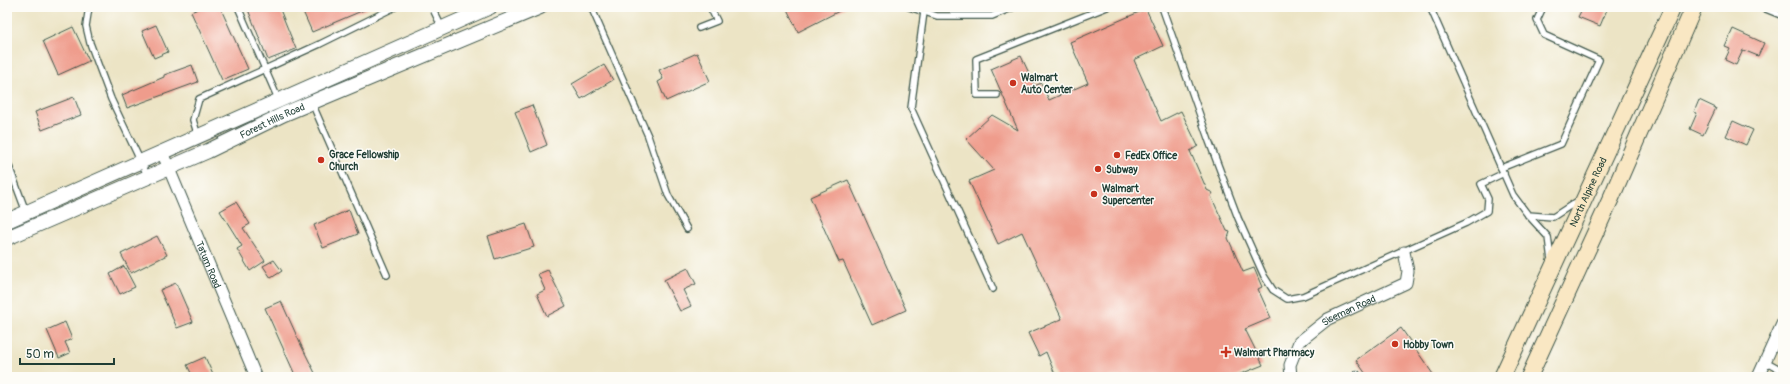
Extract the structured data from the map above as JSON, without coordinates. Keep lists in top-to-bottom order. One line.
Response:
{"streets":{"main road":["North Alpine Road"],"street":["Forest Hills Road","Tatum Road","Siseman Road"]},"crossings":[["Forest Hills Road","Tatum Road"]],"places":{"other":["Walmart Auto Center","FedEx Office","Grace Fellowship Church","Subway","Walmart Supercenter","Hobby Town"],"health":["Walmart Pharmacy"]},"scale_bar":"50 m"}
